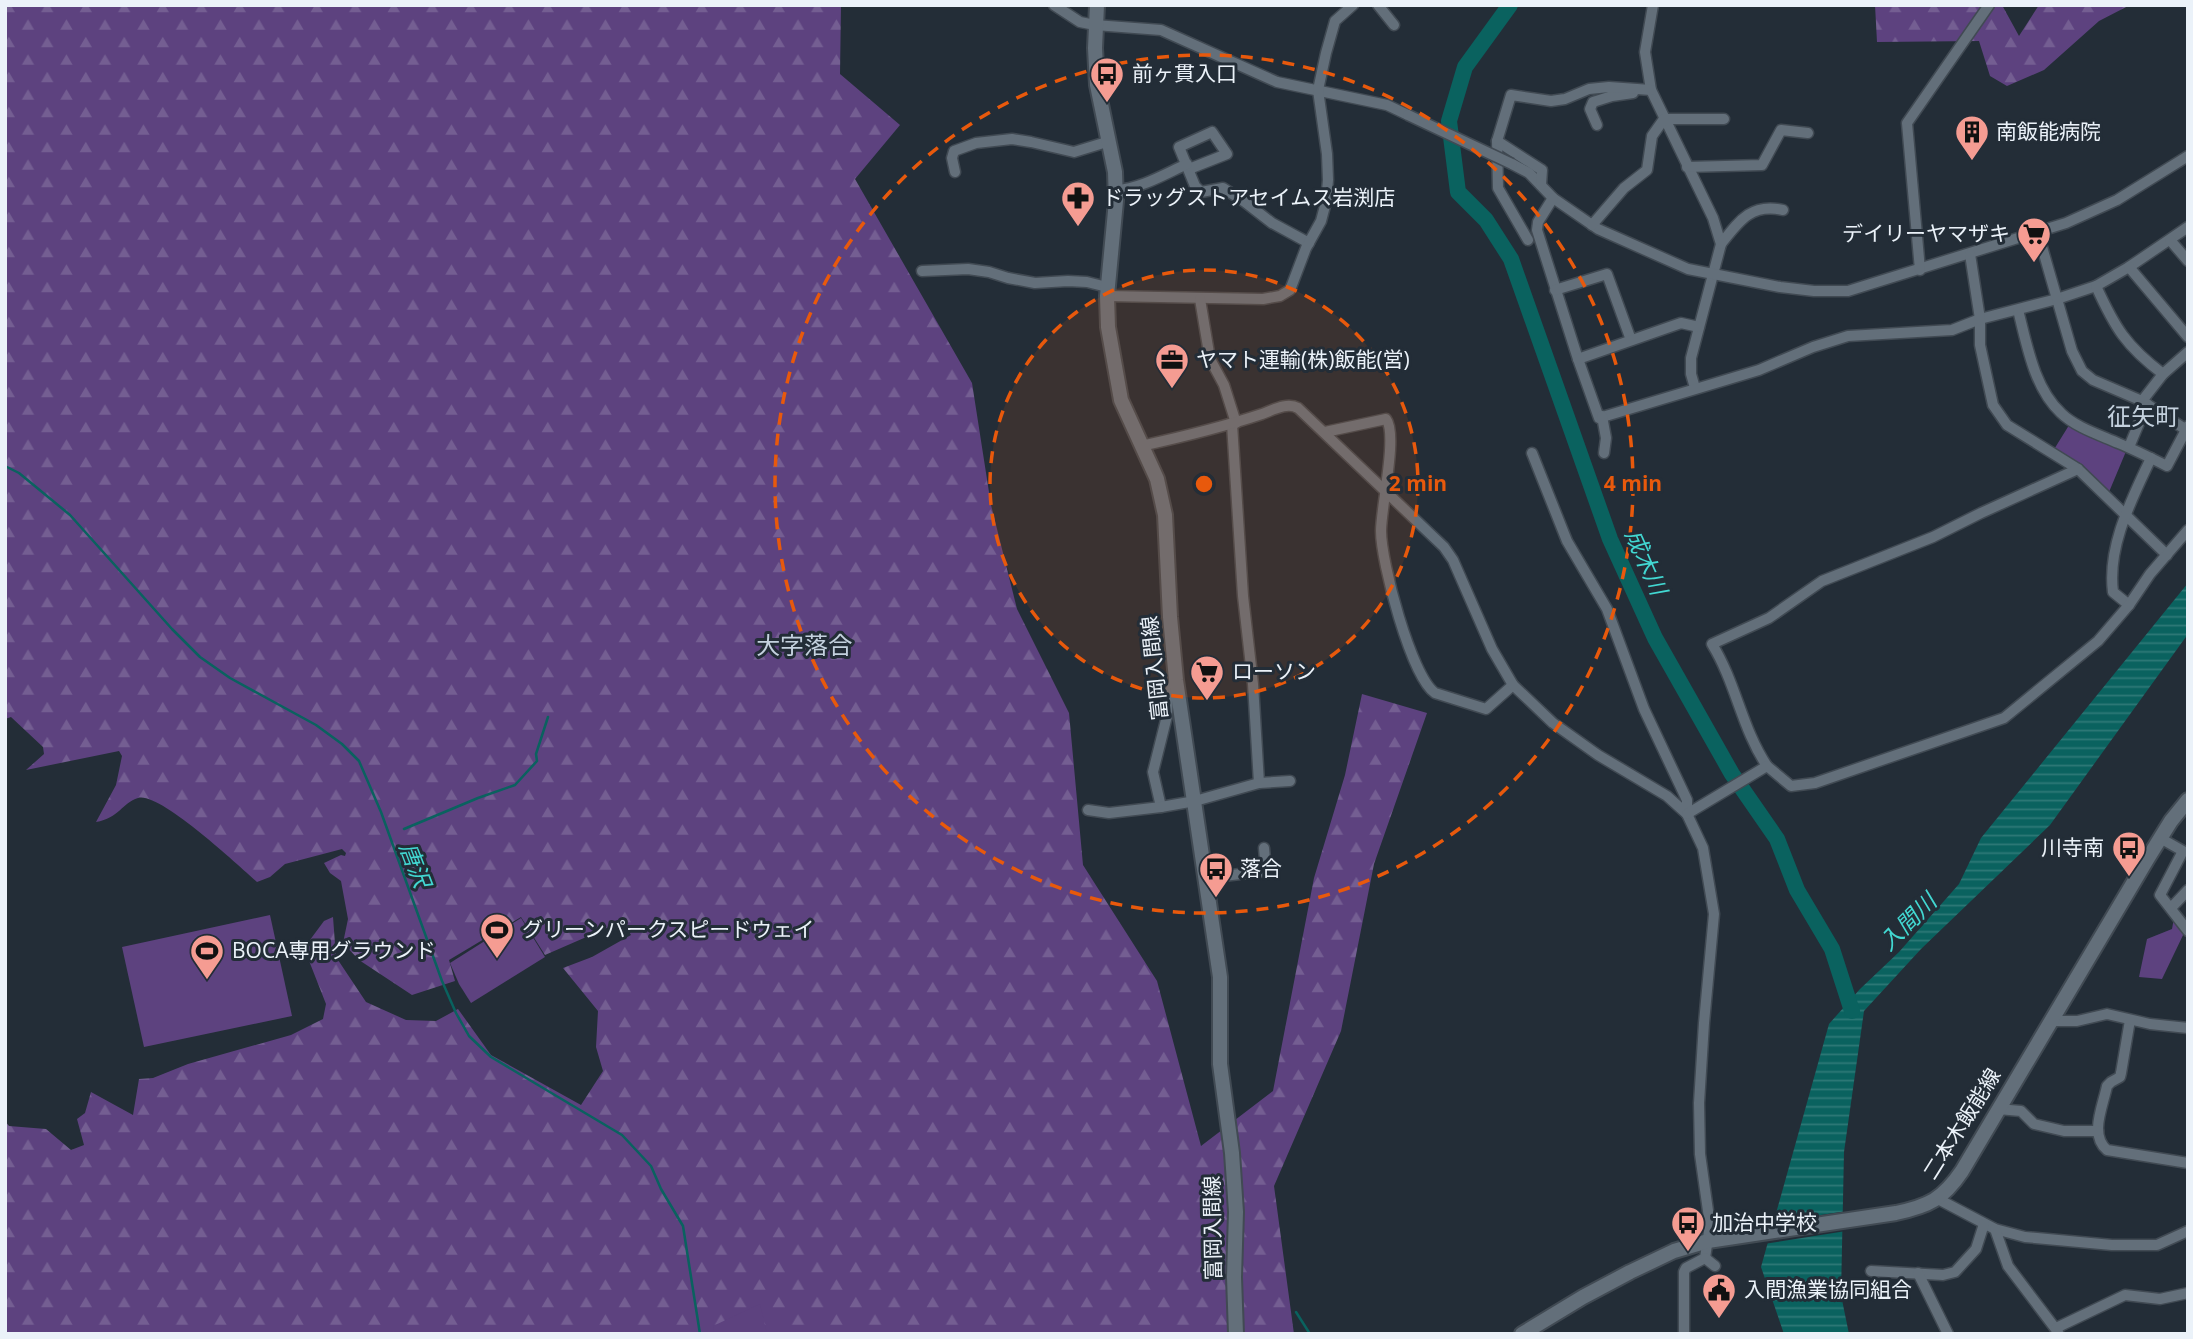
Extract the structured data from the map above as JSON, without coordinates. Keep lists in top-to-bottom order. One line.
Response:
{"streets":{"main road":["富岡入間線","二本木飯能線"]},"districts":["征矢町","大字落合"],"water":["成木川","唐沢","入間川"],"places":{"bus stop":["前ヶ貫入口","川寺南","落合","加治中学校"],"building":["南飯能病院"],"pharmacy":["ドラッグストアセイムス岩渕店"],"supermarket":["デイリーヤマザキ","ローソン"],"office":["ヤマト運輸(株)飯能(営)"],"sports":["グリーンパークスピードウェイ","BOCA専用グラウンド"],"public building":["入間漁業協同組合"]},"rings":["2 min","4 min"]}
